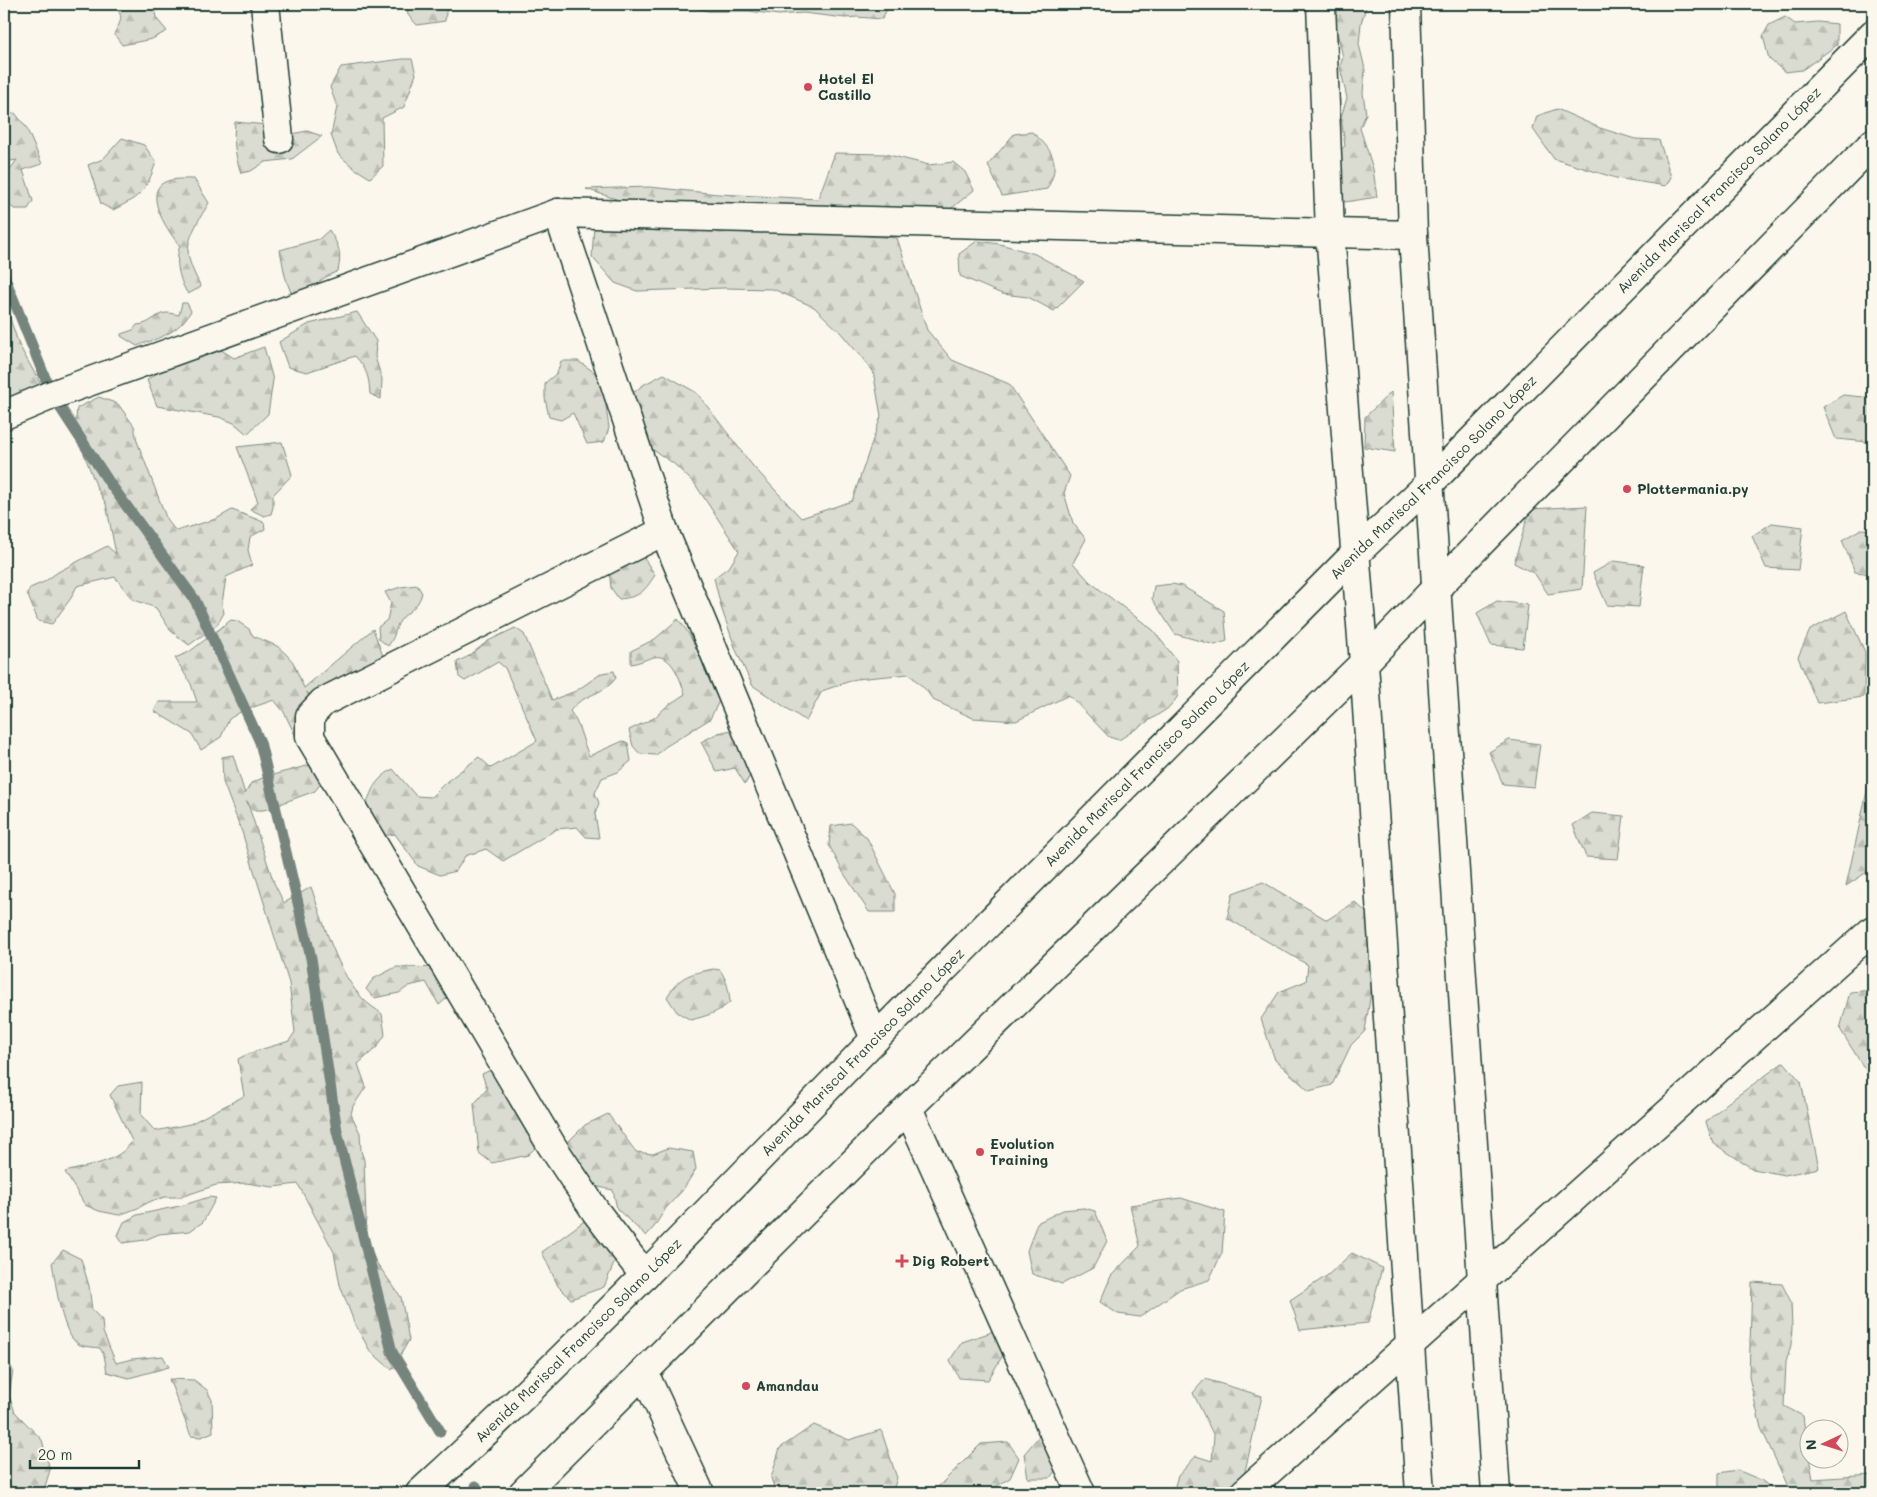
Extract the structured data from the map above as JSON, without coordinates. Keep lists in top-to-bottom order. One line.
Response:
{"streets":{"street":["Avenida Mariscal Francisco Solano López"]},"places":{"other":["Hotel El Castillo","Plottermania.py","Evolution Training","Amandau"],"health":["Dig Robert"]},"scale_bar":"20 m","north":"left"}
